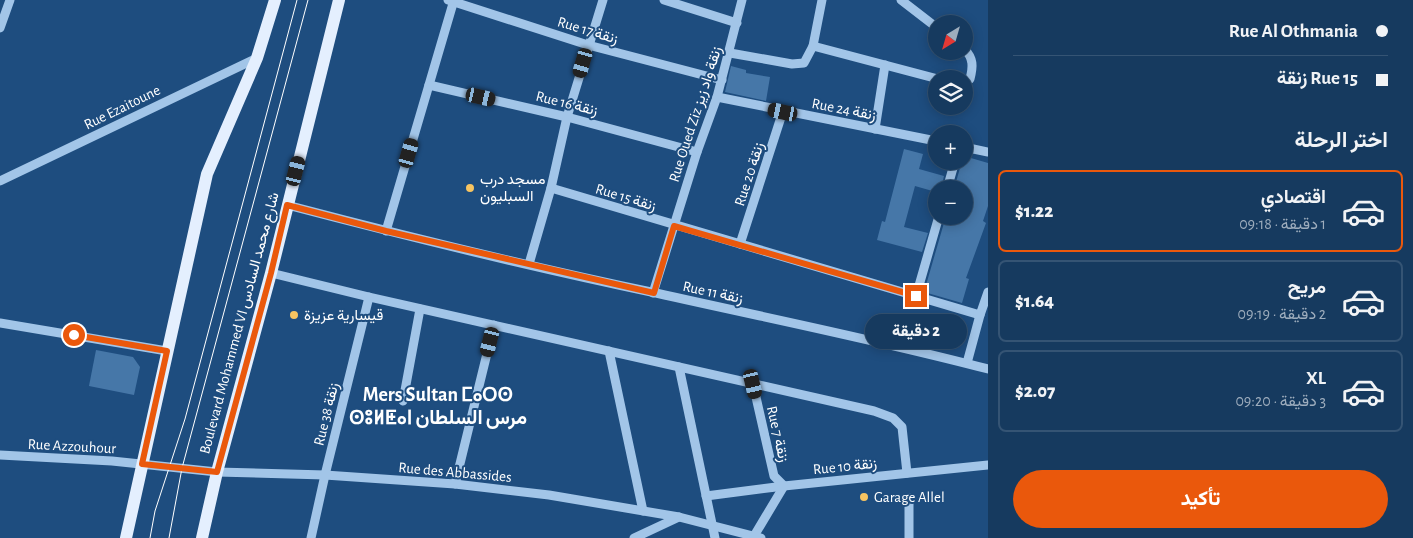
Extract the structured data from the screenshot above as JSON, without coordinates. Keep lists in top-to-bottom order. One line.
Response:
{"streets":{"main road":["Boulevard Mohammed VI شارع محمد السادس"],"street":["Rue 17 زنقة","Rue 16 زنقة","Rue Ezaitoune","Rue 24 زنقة","Rue Oued Ziz زنقة واد زيز","Rue 20 زنقة","Rue 15 زنقة","Rue 11 زنقة","Rue 38 زنقة","Rue 7 زنقة","Rue Azzouhour","Rue 10 زنقة","Rue des Abbassides"]},"crossings":[["Rue 17 زنقة","Rue Oued Ziz زنقة واد زيز"],["Rue 16 زنقة","Rue Oued Ziz زنقة واد زيز"],["Rue 24 زنقة","Rue Oued Ziz زنقة واد زيز"],["Rue 24 زنقة","Rue 20 زنقة"],["Rue Oued Ziz زنقة واد زيز","Rue 15 زنقة"],["Rue Oued Ziz زنقة واد زيز","Rue 11 زنقة"],["Rue 20 زنقة","Rue 15 زنقة"],["Rue 11 زنقة","Boulevard Mohammed VI شارع محمد السادس"],["Boulevard Mohammed VI شارع محمد السادس","Rue des Abbassides"],["Rue 38 زنقة","Rue des Abbassides"],["Rue 7 زنقة","Rue 10 زنقة"],["Rue Azzouhour","Rue des Abbassides"]],"districts":["Mers Sultan ⵎⴰⵔⵙ ⵙⵓⵍⵟⴰⵏ مرس السلطان"],"places":["مسجد درب السبليون","قيسارية عزيزة","Garage Allel"],"north":"bottom left","page":{"banner":["Rue Al Othmania","Rue 15 زنقة"],"map_buttons":["+","−"],"heading":"اختر الرحلة","list":[{"name":"اقتصادي","note":"1 دقيقة · 09:18","value":"$1.22"},{"name":"مريح","note":"2 دقيقة · 09:19","value":"$1.64"},{"name":"XL","note":"3 دقيقة · 09:20","value":"$2.07"}],"bubble":"2 دقيقة","buttons":"تأكيد"}}
